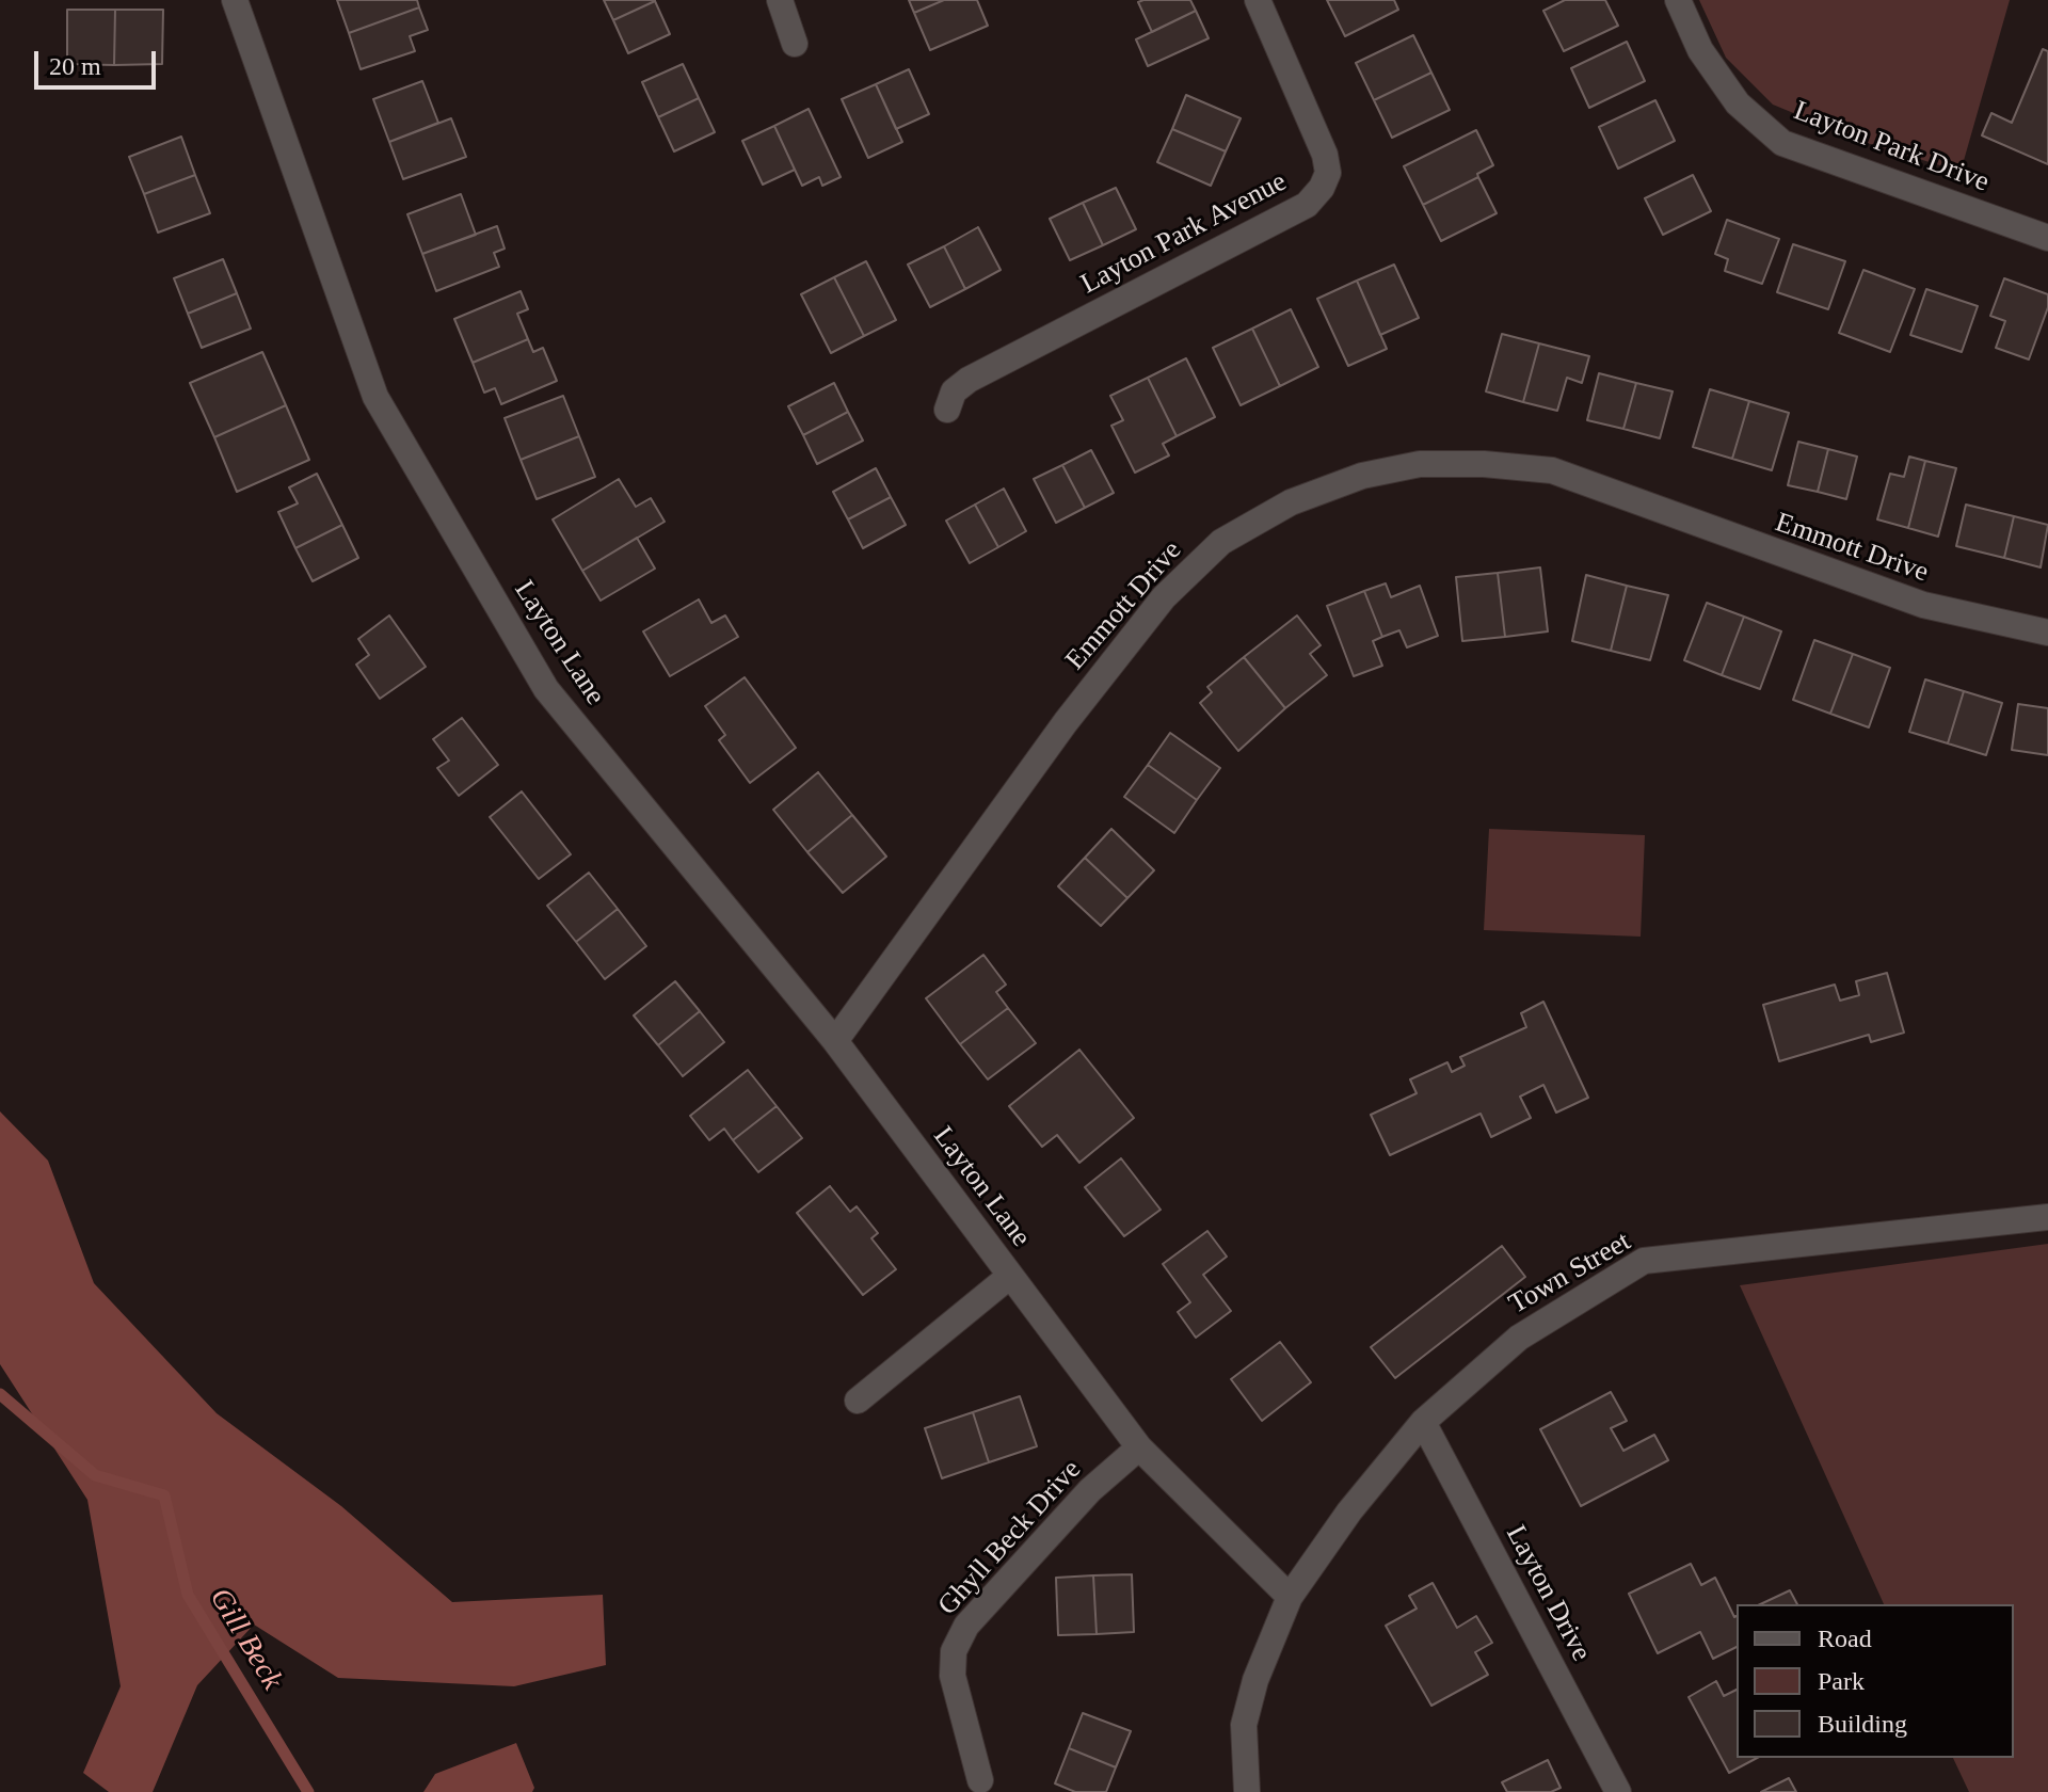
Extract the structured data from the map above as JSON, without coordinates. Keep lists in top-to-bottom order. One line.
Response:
{"streets":{"street":["Layton Park Drive","Layton Park Avenue","Emmott Drive","Layton Lane","Town Street","Ghyll Beck Drive","Layton Drive"]},"crossings":[["Emmott Drive","Layton Lane"],["Layton Lane","Town Street"],["Layton Lane","Ghyll Beck Drive"],["Town Street","Layton Drive"]],"water":["Gill Beck"],"legend":["Road","Park","Building"],"scale_bar":"20 m"}
